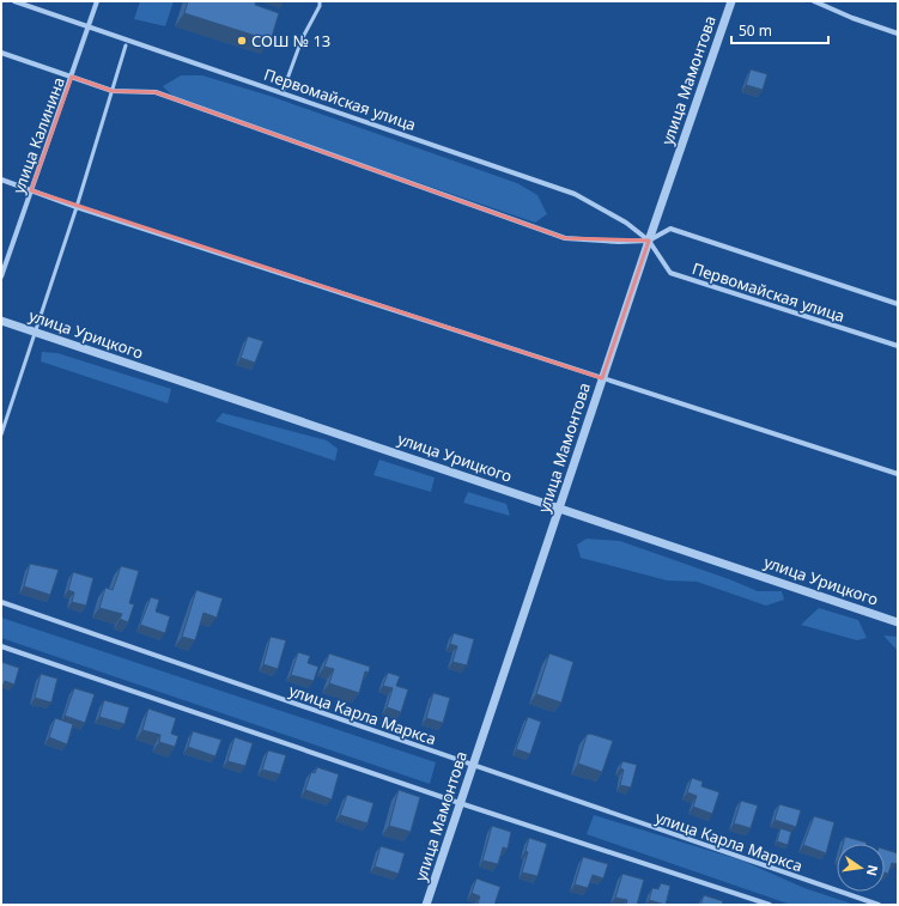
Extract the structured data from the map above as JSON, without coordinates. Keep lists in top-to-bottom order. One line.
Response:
{"streets":{"street":["улица Мамонтова","Первомайская улица","улица Калинина","улица Урицкого","улица Карла Маркса"]},"crossings":[["улица Мамонтова","Первомайская улица"],["улица Мамонтова","улица Урицкого"],["улица Мамонтова","улица Карла Маркса"],["Первомайская улица","улица Калинина"]],"places":["СОШ № 13"],"scale_bar":"50 m","north":"right"}
